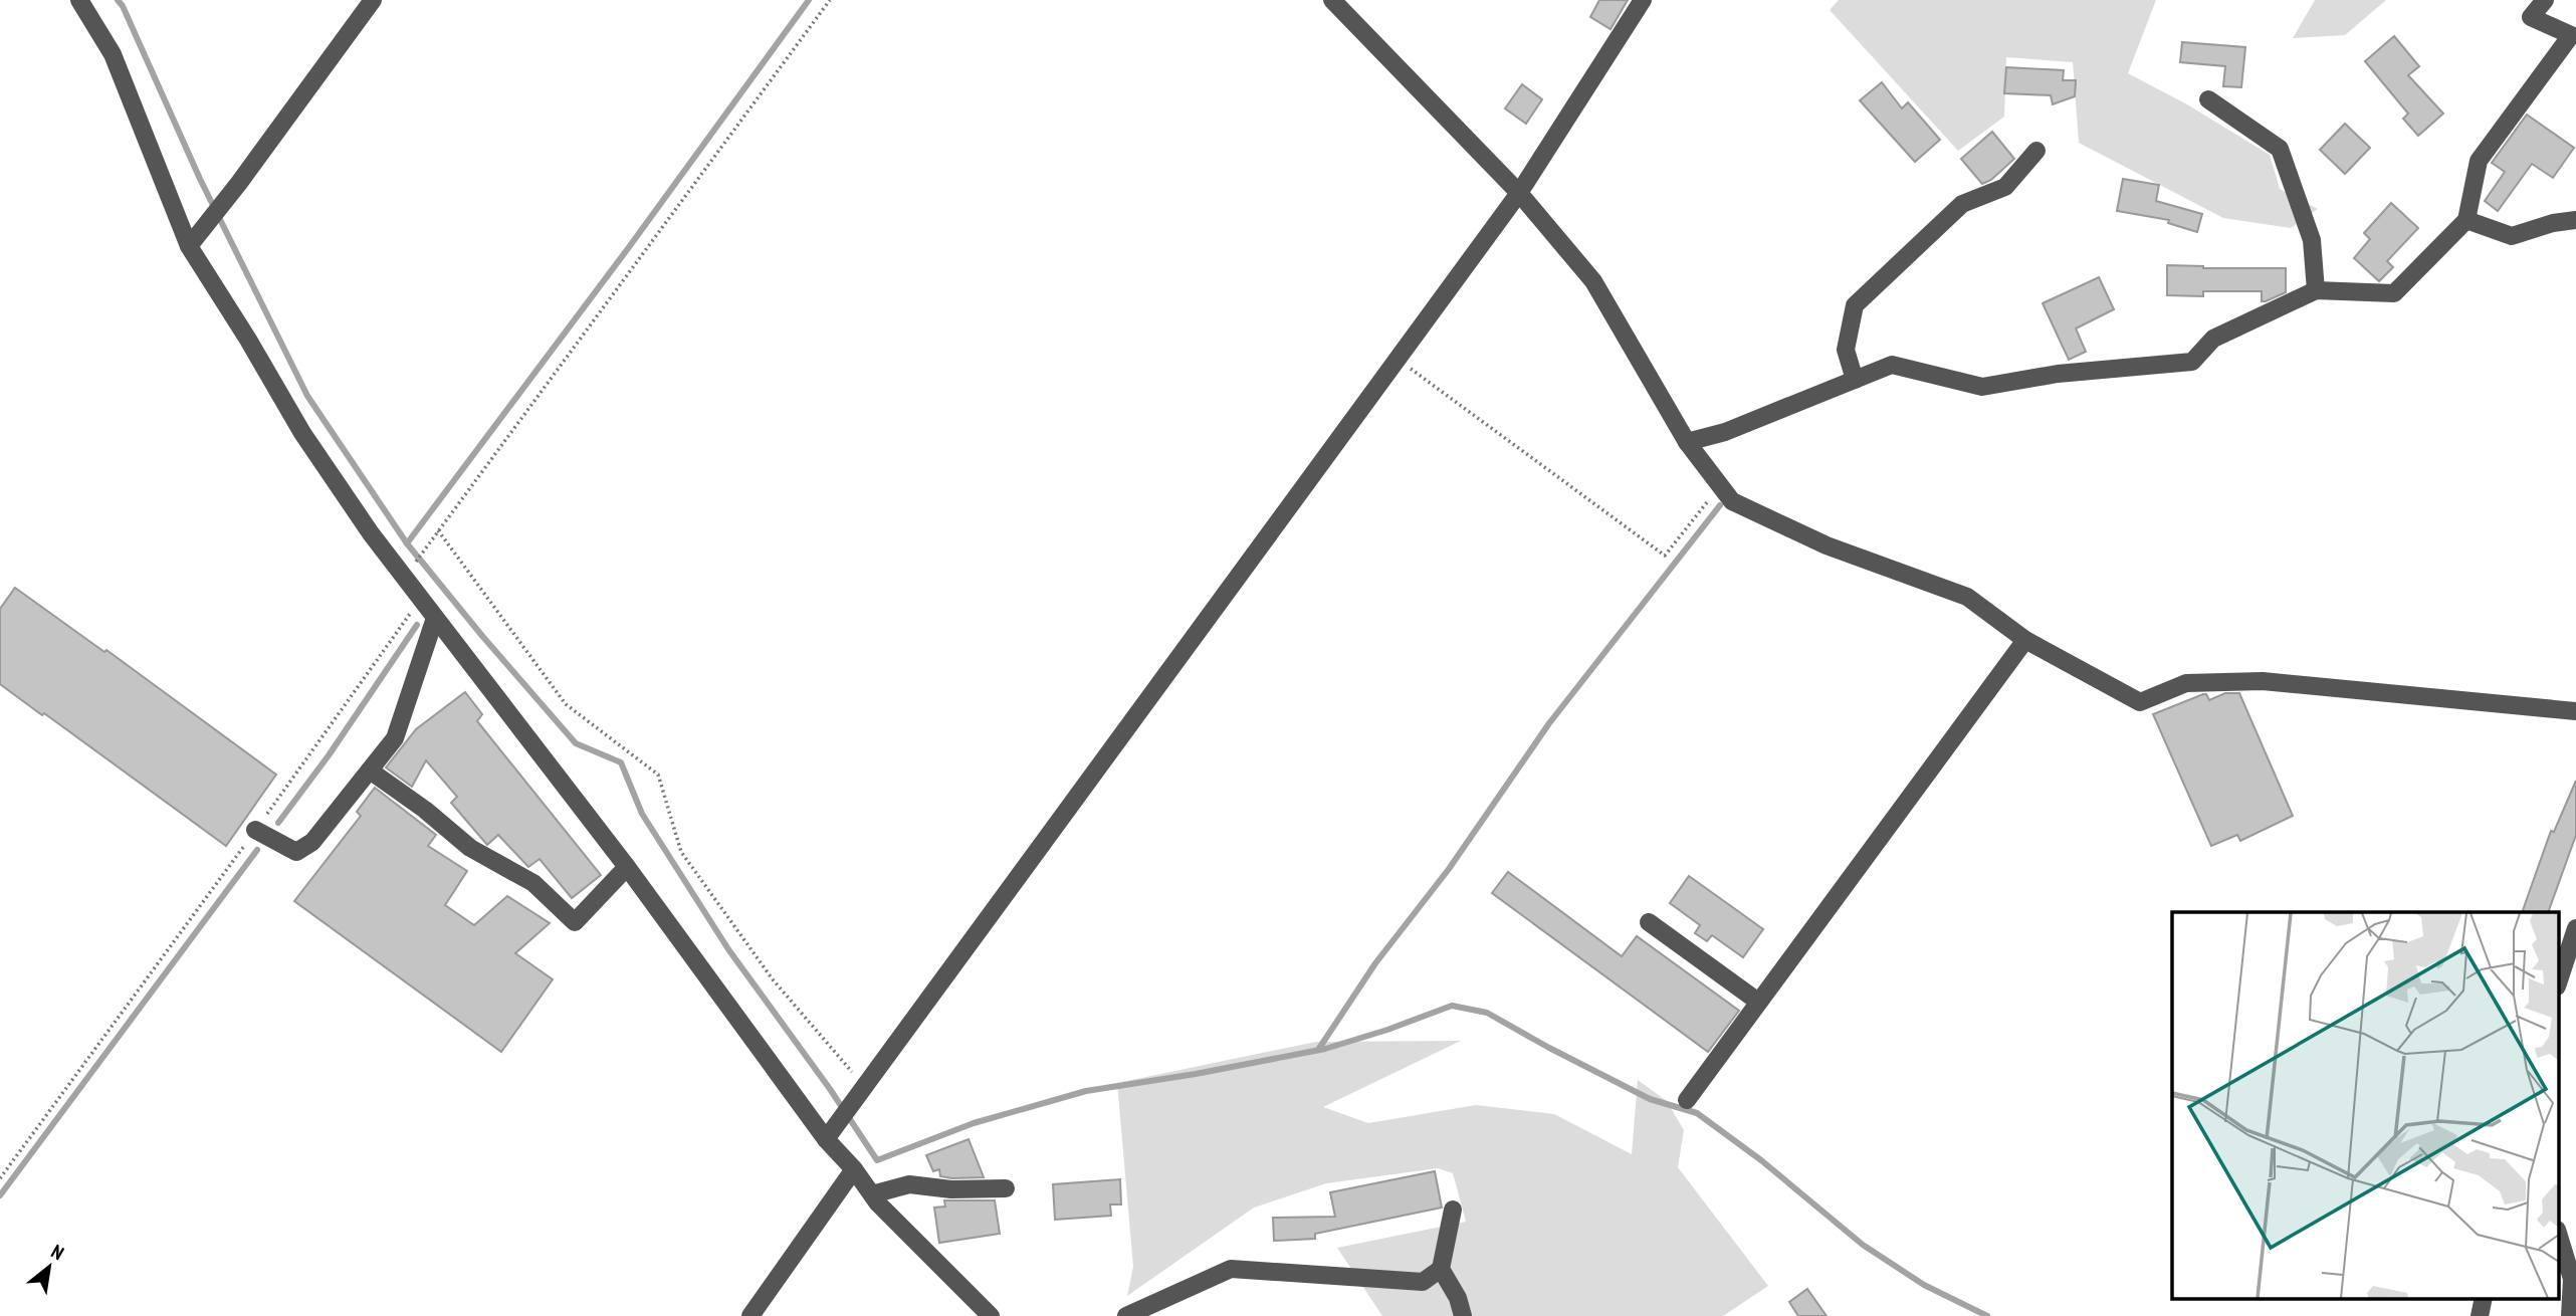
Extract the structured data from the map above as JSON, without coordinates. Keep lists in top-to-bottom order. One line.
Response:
{"north":"top right"}
